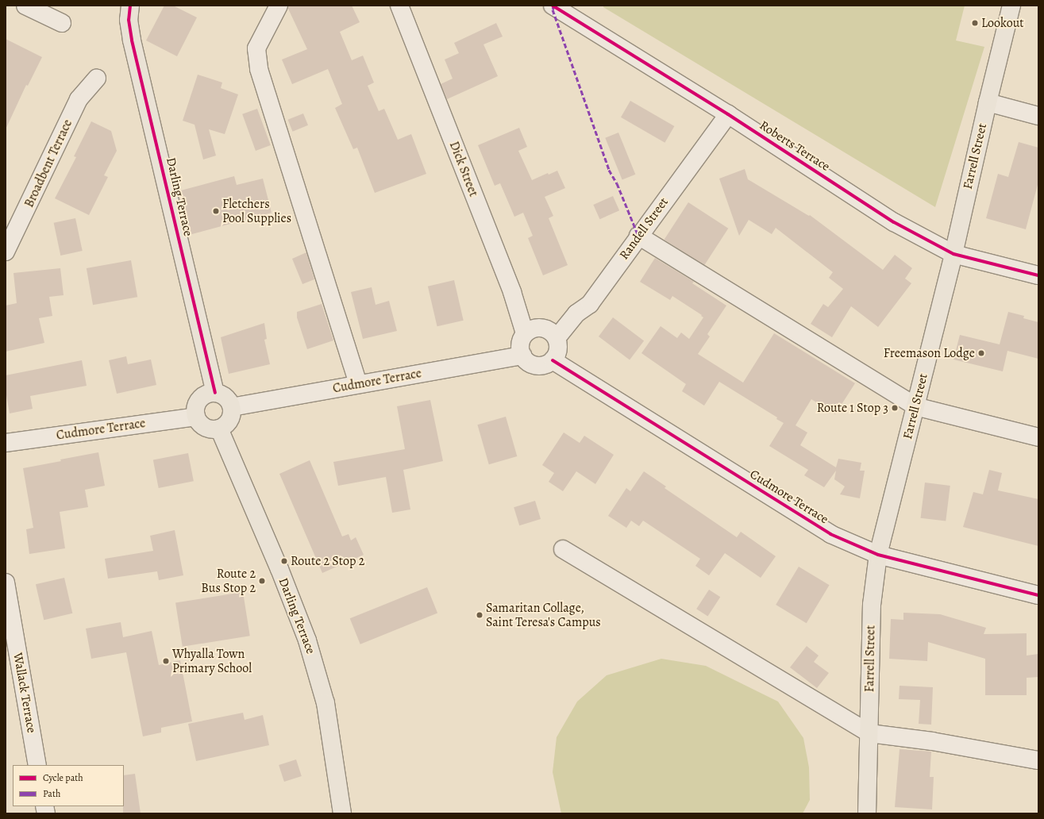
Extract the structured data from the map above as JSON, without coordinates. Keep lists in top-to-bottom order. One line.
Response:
{"streets":{"main road":["Farrell Street","Darling Terrace"],"street":["Roberts Terrace","Broadbent Terrace","Dick Street","Randell Street","Cudmore Terrace","Wallack Terrace"]},"crossings":[["Roberts Terrace","Farrell Street"],["Roberts Terrace","Randell Street"],["Farrell Street","Cudmore Terrace"],["Dick Street","Randell Street"],["Dick Street","Cudmore Terrace"],["Darling Terrace","Cudmore Terrace"],["Randell Street","Cudmore Terrace"]],"places":["Lookout","Fletchers Pool Supplies","Freemason Lodge","Route 1 Stop 3","Route 2 Stop 2","Route 2 Bus Stop 2","Samaritan Collage, Saint Teresa's Campus","Whyalla Town Primary School"],"legend":["Cycle path","Path"]}
